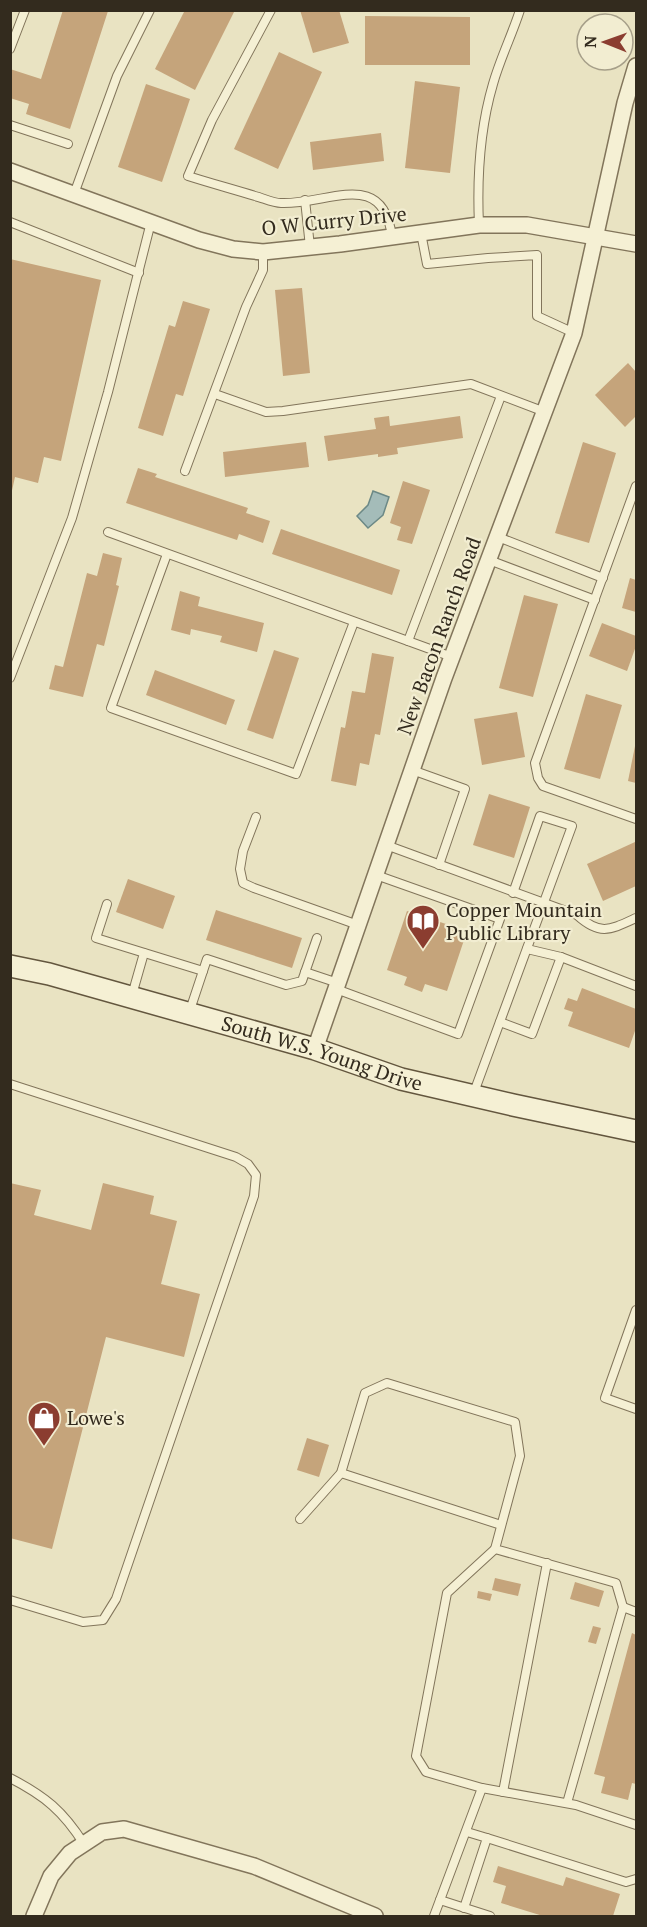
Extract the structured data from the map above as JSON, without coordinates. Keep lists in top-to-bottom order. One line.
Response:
{"streets":{"main road":["South W.S. Young Drive"],"street":["O W Curry Drive","New Bacon Ranch Road"]},"crossings":[["O W Curry Drive","New Bacon Ranch Road"],["New Bacon Ranch Road","South W.S. Young Drive"]],"places":{"library":["Copper Mountain Public Library"],"shop":["Lowe's"]},"north":"left"}
